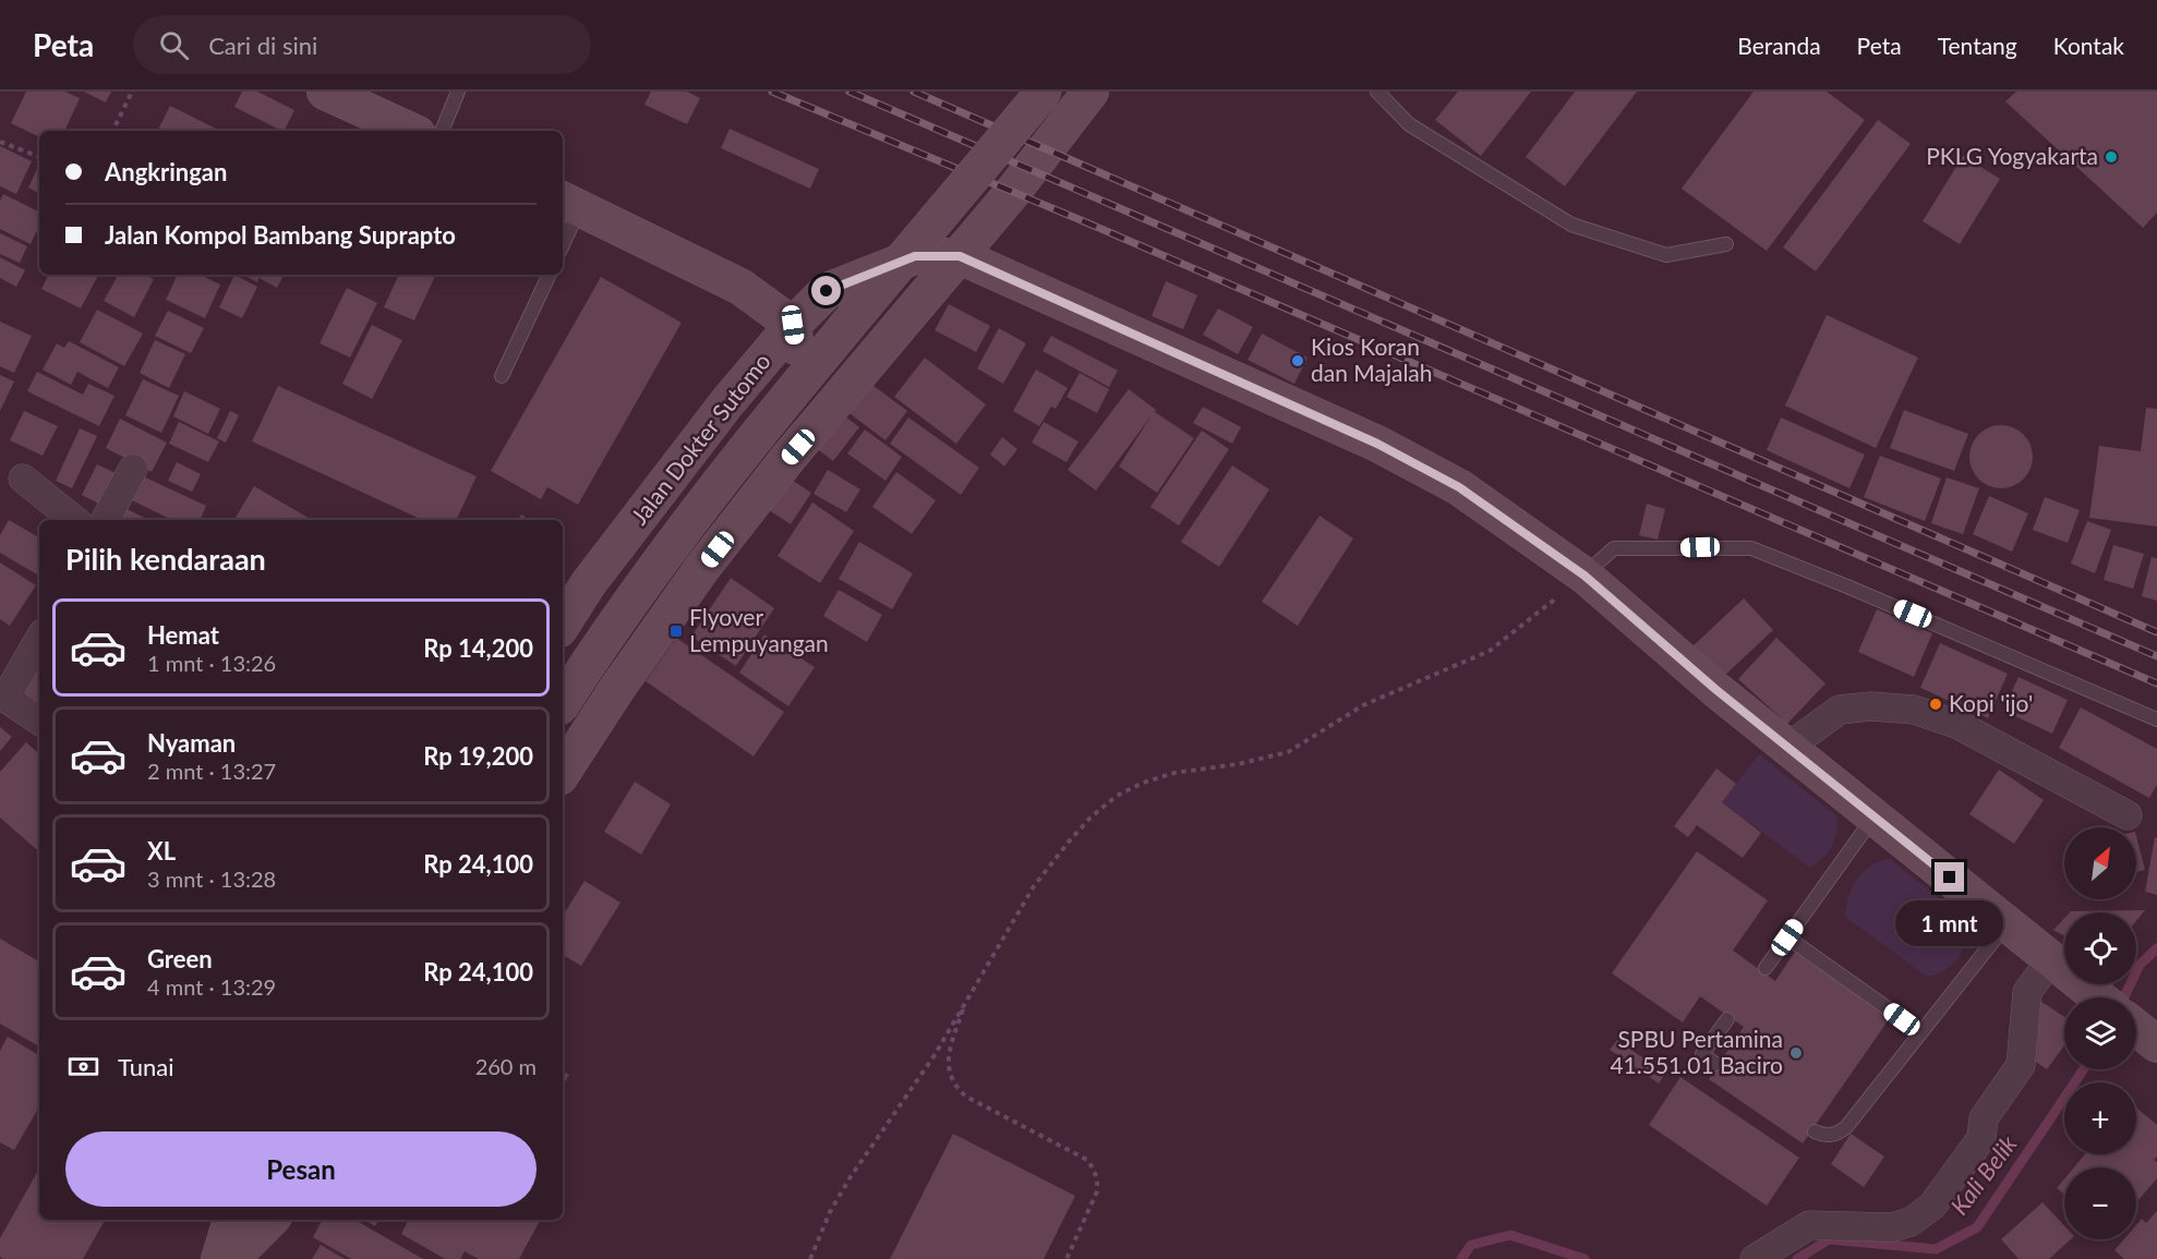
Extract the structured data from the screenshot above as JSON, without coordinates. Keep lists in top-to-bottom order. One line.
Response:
{"streets":{"main road":["Jalan Dokter Sutomo"]},"water":["Kali Belik"],"places":{"other":["PKLG Yogyakarta","Kios Koran dan Majalah","Kopi 'ijo'","SPBU Pertamina 41.551.01 Baciro"],"transit":["Flyover Lempuyangan"]},"north":"top right","page":{"header":"Peta","search":"Cari di sini","nav":["Beranda","Peta","Tentang","Kontak"],"banner":["Angkringan","Jalan Kompol Bambang Suprapto"],"heading":"Pilih kendaraan","list":[{"name":"Hemat","note":"1 mnt · 13:26","value":"Rp 14,200"},{"name":"Nyaman","note":"2 mnt · 13:27","value":"Rp 19,200"},{"name":"XL","note":"3 mnt · 13:28","value":"Rp 24,100"},{"name":"Green","note":"4 mnt · 13:29","value":"Rp 24,100"}],"map_buttons":["+","−"],"bubble":"1 mnt","pay":["Tunai","260 m"],"buttons":"Pesan"}}
